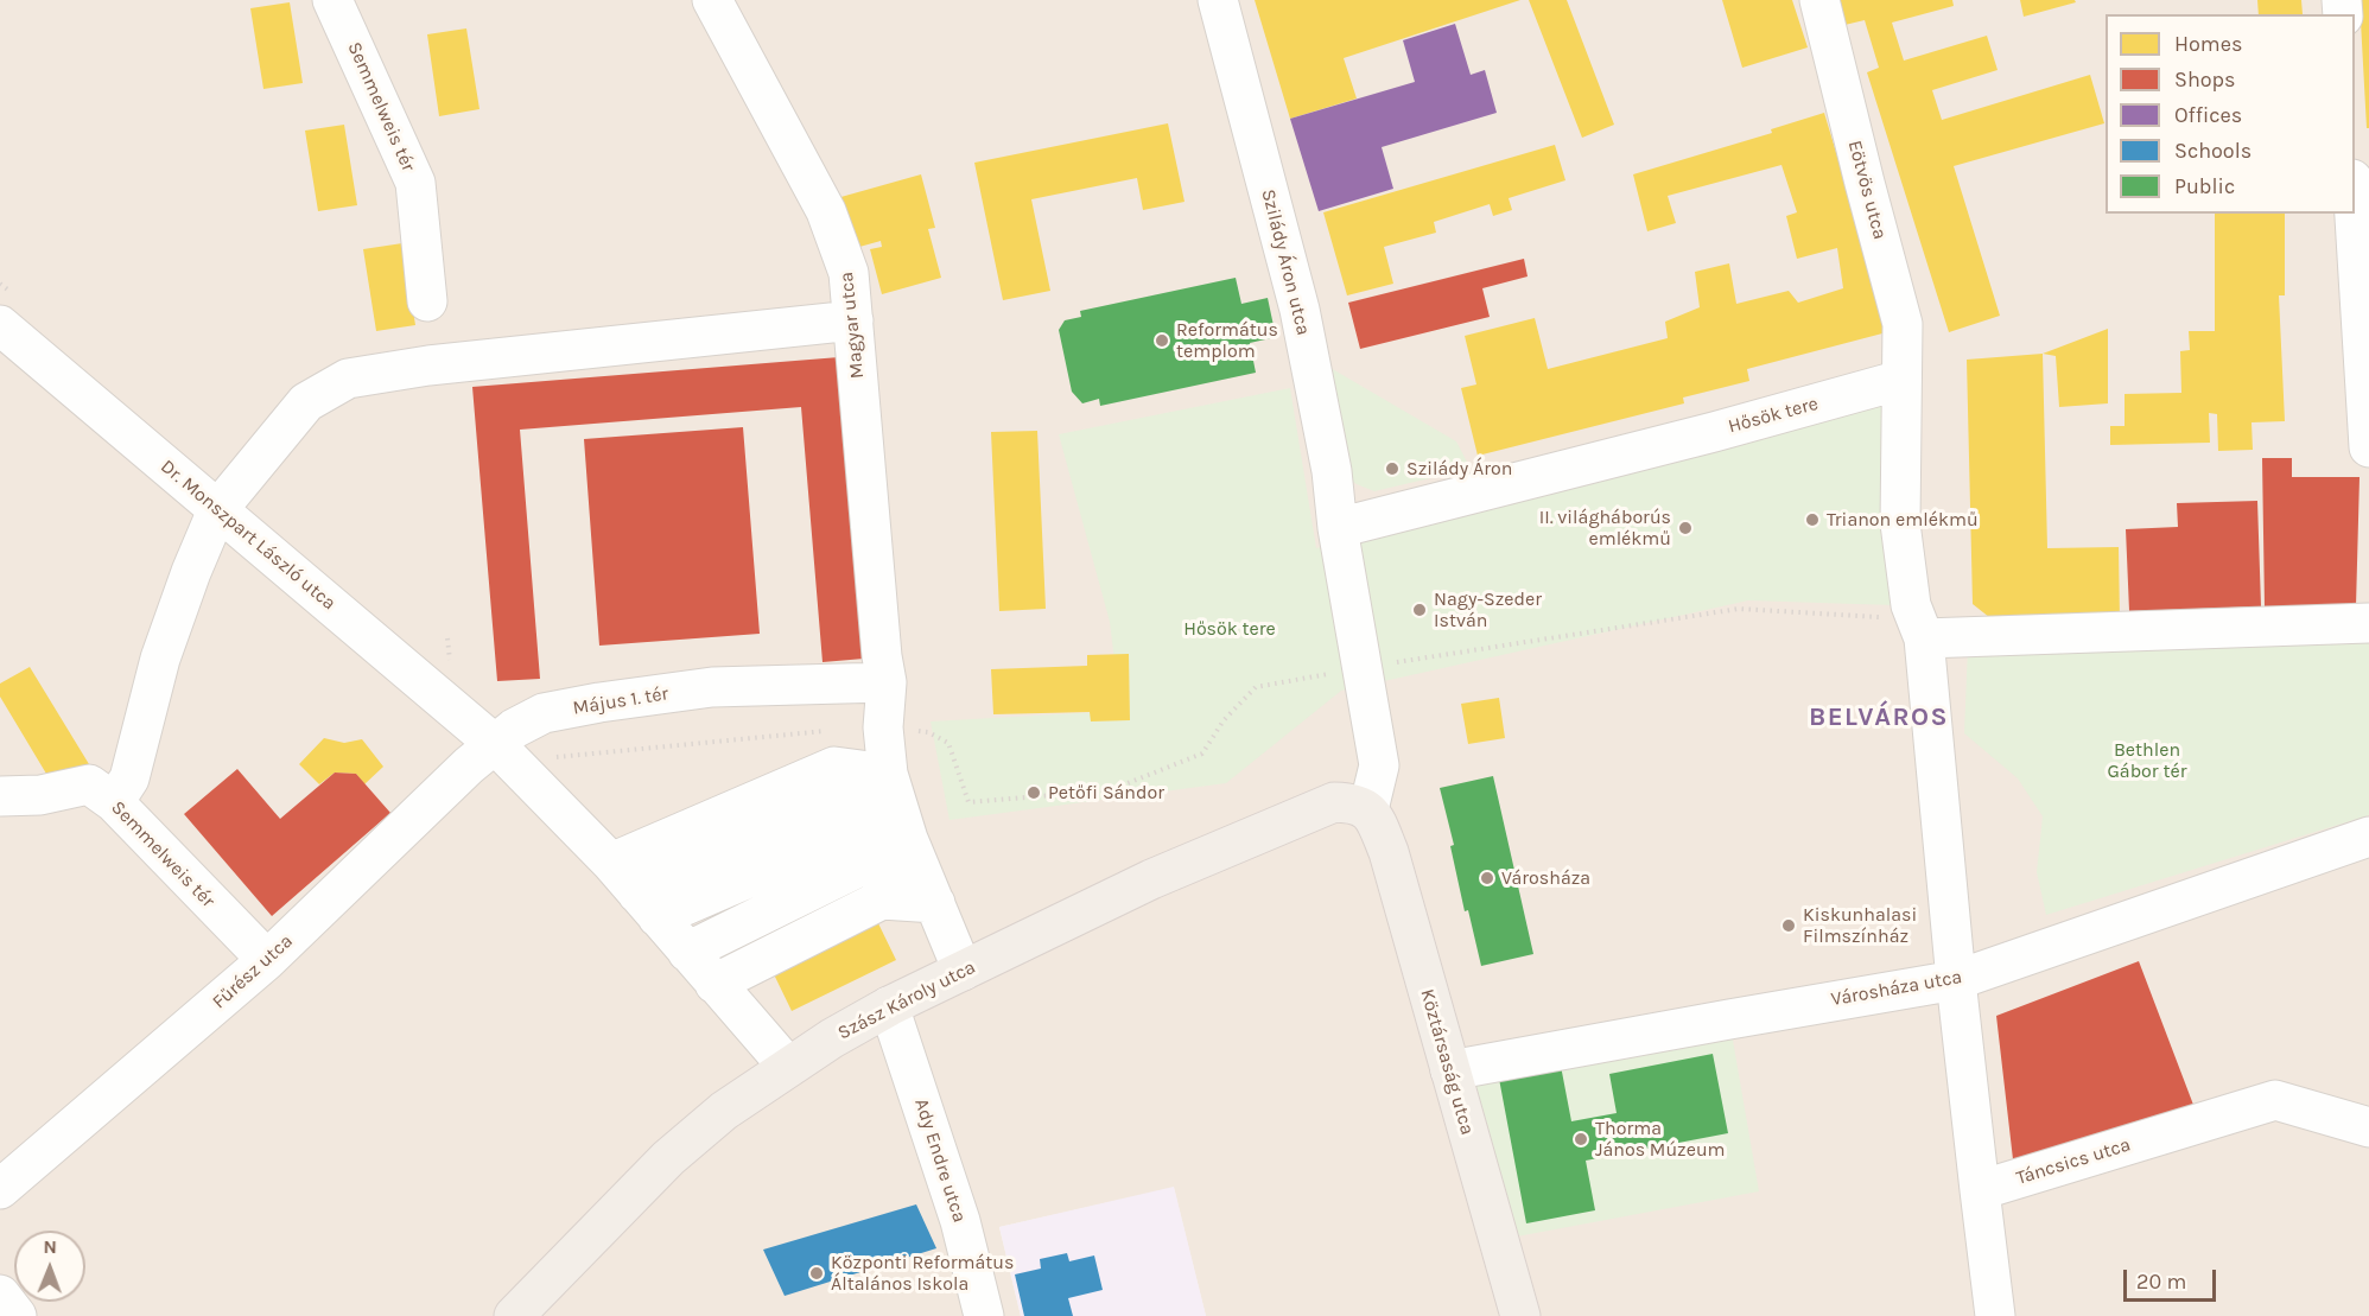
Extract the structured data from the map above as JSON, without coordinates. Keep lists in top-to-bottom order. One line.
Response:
{"streets":{"main road":["Szász Károly utca","Köztársaság utca"],"street":["Semmelweis tér","Eötvös utca","Szilády Áron utca","Magyar utca","Hősök tere","Dr. Monszpart László utca","Május 1. tér","Fűrész utca","Városháza utca","Ady Endre utca","Táncsics utca"]},"crossings":[["Semmelweis tér","Fűrész utca"],["Eötvös utca","Hősök tere"],["Szilády Áron utca","Hősök tere"],["Magyar utca","Május 1. tér"],["Dr. Monszpart László utca","Május 1. tér"],["Dr. Monszpart László utca","Fűrész utca"],["Május 1. tér","Fűrész utca"],["Városháza utca","Köztársaság utca"],["Szász Károly utca","Köztársaság utca"],["Szász Károly utca","Ady Endre utca"]],"districts":["BELVÁROS"],"parks":["Hősök tere","Bethlen Gábor tér"],"places":["Református templom","Szilády Áron","Trianon emlékmű","II. világháborús emlékmű","Nagy-Szeder István","Petőfi Sándor","Városháza","Kiskunhalasi Filmszínház","Thorma János Múzeum","Központi Református Általános Iskola"],"legend":["Homes","Shops","Offices","Schools","Public"],"scale_bar":"20 m","north":"top"}
